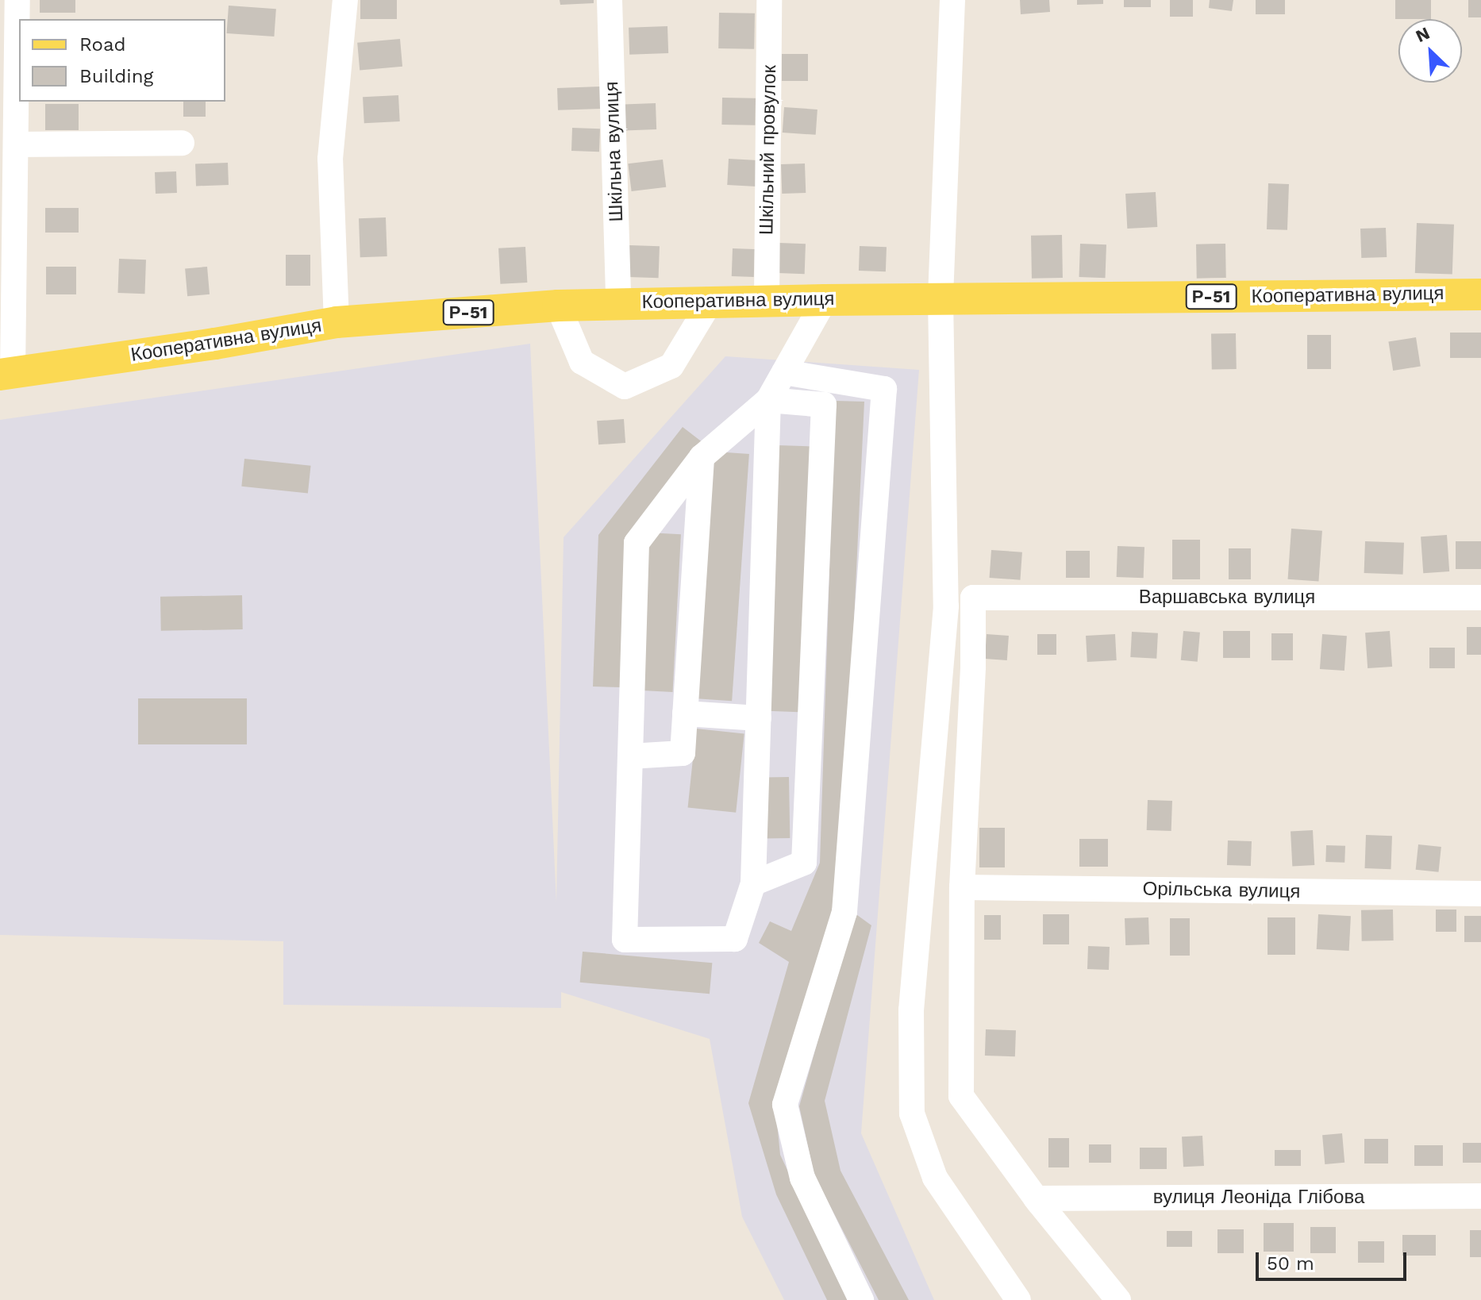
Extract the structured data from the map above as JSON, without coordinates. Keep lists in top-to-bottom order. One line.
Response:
{"streets":{"main road":["Кооперативна вулиця","Р-51"],"street":["Шкільний провулок","Шкільна вулиця","Варшавська вулиця","Орільська вулиця","вулиця Леоніда Глібова"]},"crossings":[["Шкільний провулок","Кооперативна вулиця"],["Шкільна вулиця","Кооперативна вулиця"],["Варшавська вулиця","Орільська вулиця"]],"legend":["Road","Building"],"scale_bar":"50 m","north":"top left"}
